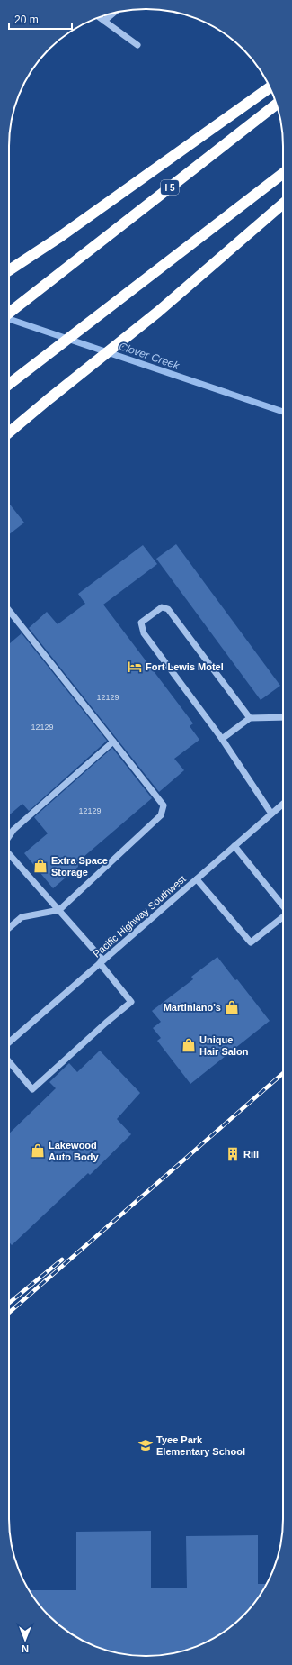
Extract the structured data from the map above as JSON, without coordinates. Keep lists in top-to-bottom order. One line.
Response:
{"streets":{"highway":["I 5"],"street":["Pacific Highway Southwest"]},"water":["Clover Creek"],"places":{"hotel":["Fort Lewis Motel"],"shop":["Extra Space Storage","Martiniano's","Unique Hair Salon","Lakewood Auto Body"],"building":["Rill"],"school or university":["Tyee Park Elementary School"]},"house_numbers":["12129","12129","12129"],"scale_bar":"20 m","north":"bottom"}
